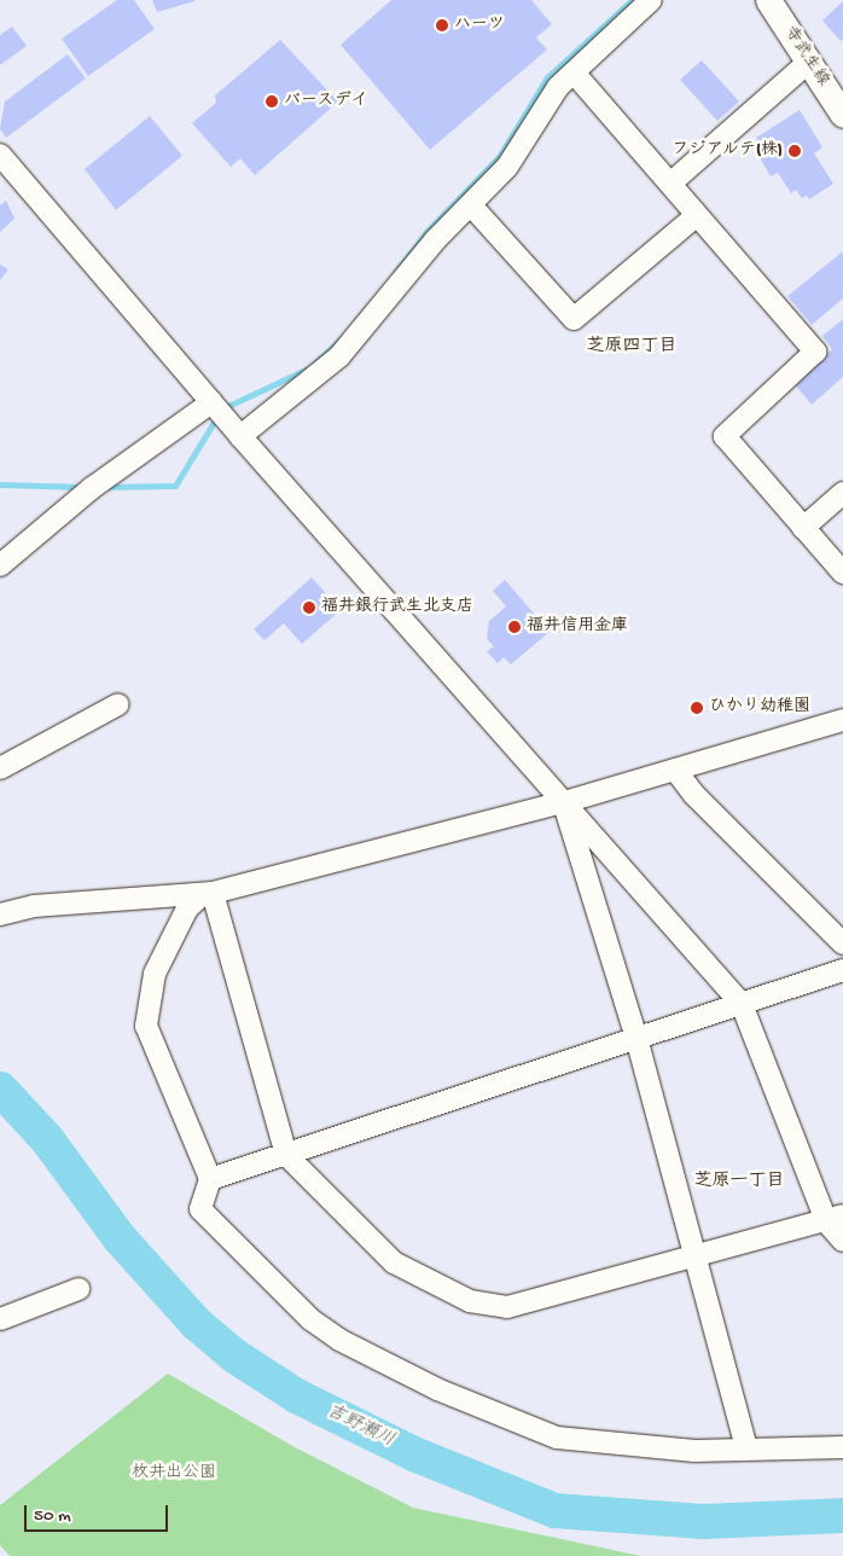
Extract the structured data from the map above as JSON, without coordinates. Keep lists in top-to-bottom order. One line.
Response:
{"streets":{"main road":["寺武生線"]},"districts":["芝原四丁目","芝原一丁目"],"water":["吉野瀬川"],"parks":["枚井出公園"],"places":["ハーツ","バースデイ","フジアルテ(株)","福井銀行武生北支店","福井信用金庫","ひかり幼稚園"],"scale_bar":"50 m"}
